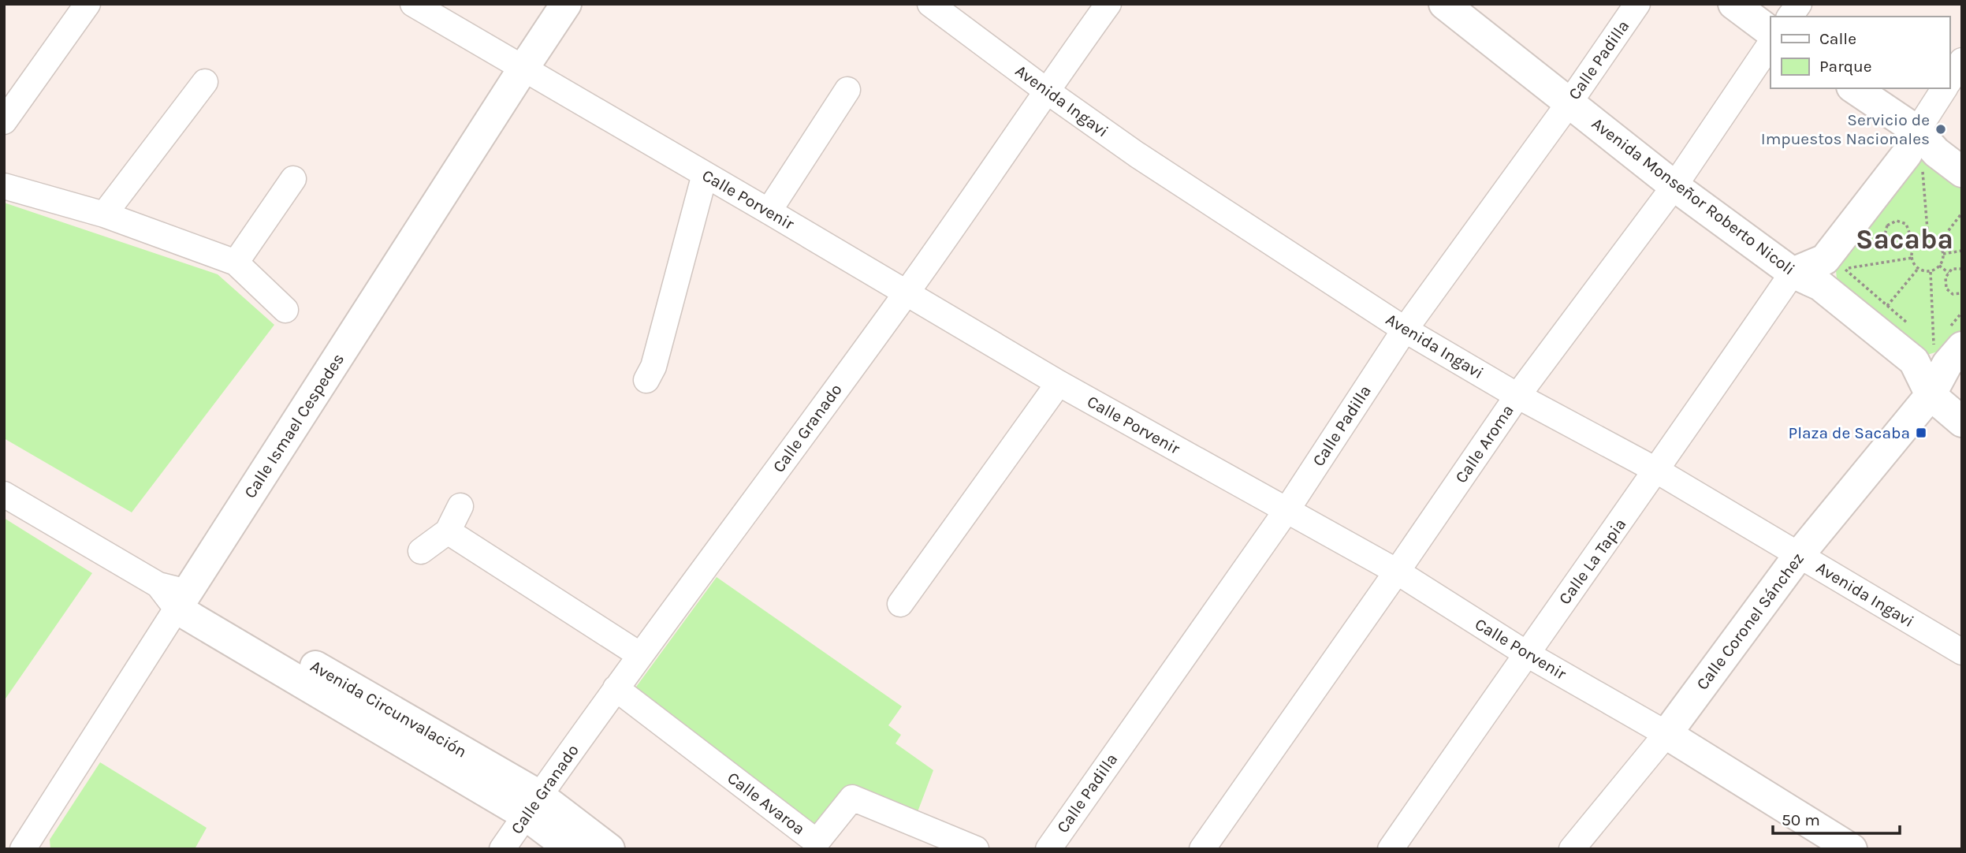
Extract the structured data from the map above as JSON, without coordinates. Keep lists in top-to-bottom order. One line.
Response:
{"streets":{"main road":["Avenida Monseñor Roberto Nicoli","Calle Porvenir","Calle Ismael Cespedes","Calle Coronel Sánchez","Avenida Circunvalación"],"street":["Calle Padilla","Avenida Ingavi","Calle Granado","Calle Aroma","Calle La Tapia","Calle Avaroa"]},"crossings":[["Calle Padilla","Avenida Ingavi"],["Calle Padilla","Avenida Monseñor Roberto Nicoli"],["Calle Padilla","Calle Porvenir"],["Avenida Ingavi","Calle Granado"],["Avenida Ingavi","Calle Aroma"],["Avenida Ingavi","Calle La Tapia"],["Avenida Ingavi","Calle Coronel Sánchez"],["Avenida Monseñor Roberto Nicoli","Calle Aroma"],["Avenida Monseñor Roberto Nicoli","Calle La Tapia"],["Avenida Monseñor Roberto Nicoli","Calle Coronel Sánchez"],["Calle Porvenir","Calle Ismael Cespedes"],["Calle Porvenir","Calle Granado"],["Calle Porvenir","Calle Aroma"],["Calle Porvenir","Calle La Tapia"],["Calle Porvenir","Calle Coronel Sánchez"],["Calle Ismael Cespedes","Avenida Circunvalación"],["Calle Granado","Avenida Circunvalación"],["Calle Granado","Calle Avaroa"]],"districts":["Sacaba"],"places":{"other":["Servicio de Impuestos Nacionales"],"transit":["Plaza de Sacaba"]},"legend":["Calle","Parque"],"scale_bar":"50 m"}
